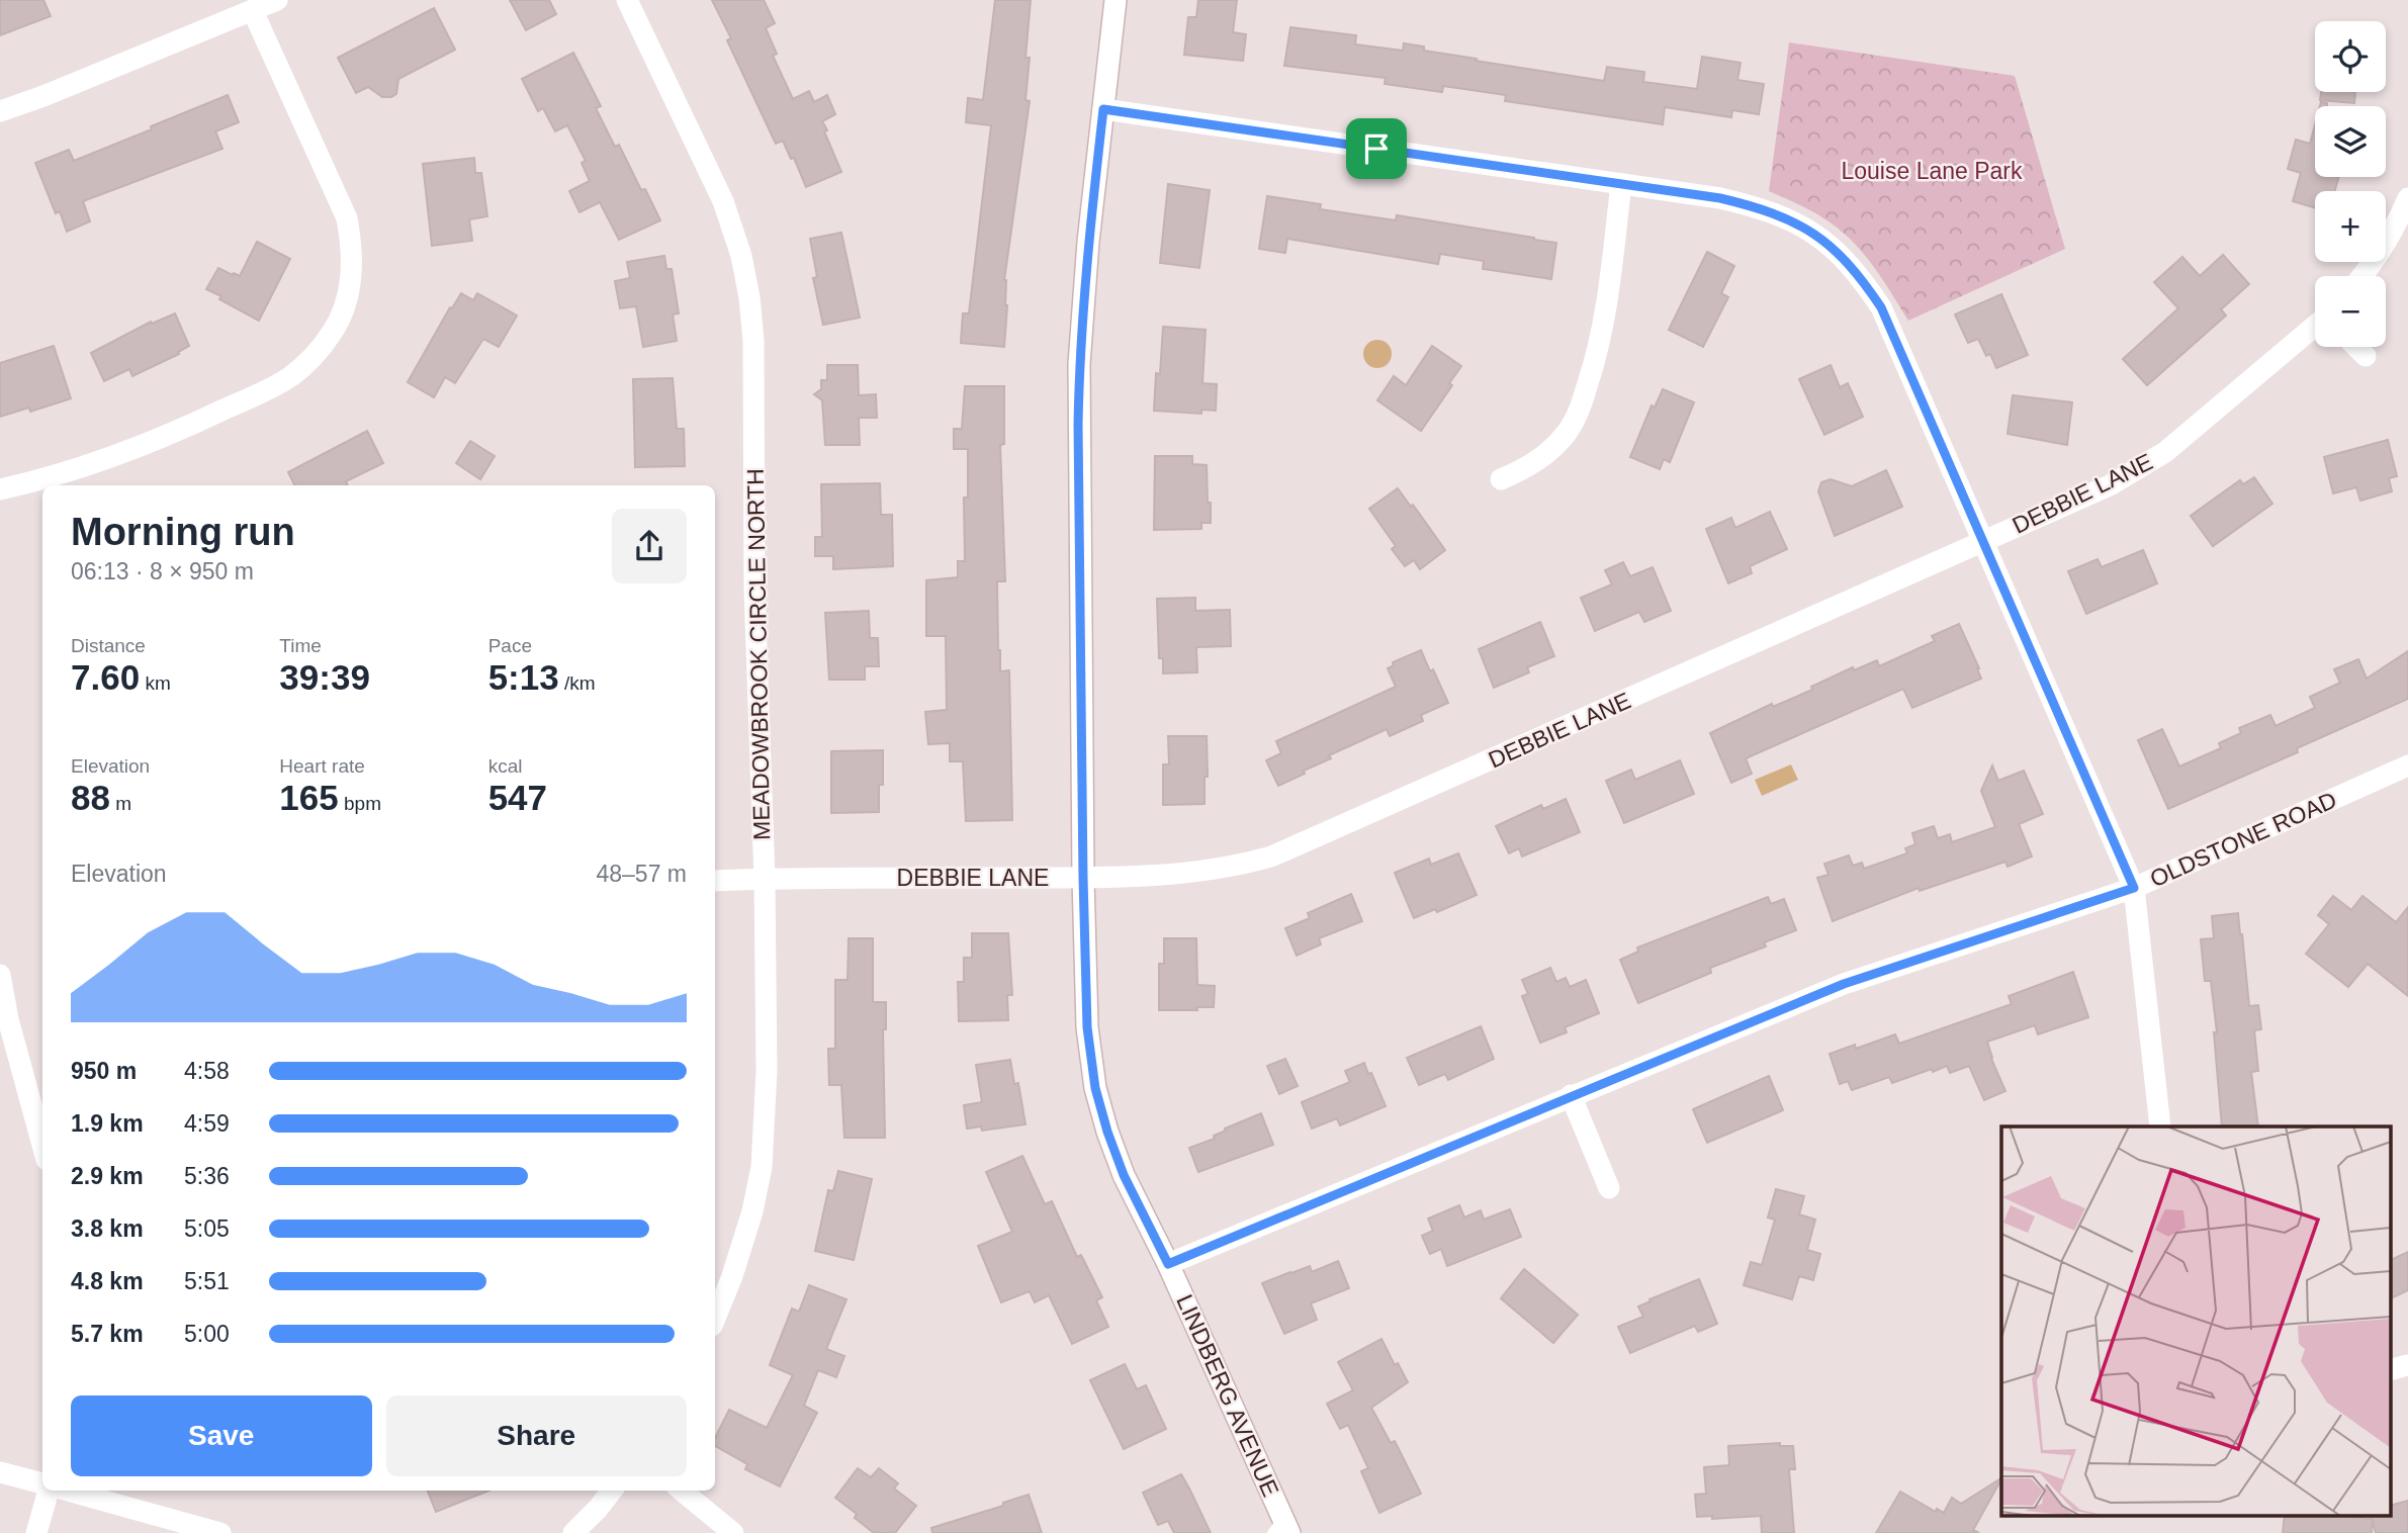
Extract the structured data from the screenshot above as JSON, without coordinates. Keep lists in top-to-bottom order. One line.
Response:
{"streets":{"street":["DEBBIE LANE","MEADOWBROOK CIRCLE NORTH","OLDSTONE ROAD","LINDBERG AVENUE"]},"crossings":[["DEBBIE LANE","MEADOWBROOK CIRCLE NORTH"],["DEBBIE LANE","LINDBERG AVENUE"],["OLDSTONE ROAD","LINDBERG AVENUE"]],"parks":["Louise Lane Park"],"page":{"map_buttons":["+","−"],"heading":["Morning run","06:13 · 8 × 950 m"],"stats":[["Distance","7.60 km"],["Time","39:39"],["Pace","5:13 /km"],["Elevation","88 m"],["Heart rate","165 bpm"],["kcal","547"]],"chart":["Elevation","48–57 m"],"list":[{"name":"950 m","note":"4:58"},{"name":"1.9 km","note":"4:59"},{"name":"2.9 km","note":"5:36"},{"name":"3.8 km","note":"5:05"},{"name":"4.8 km","note":"5:51"},{"name":"5.7 km","note":"5:00"}],"buttons":["Save","Share"]}}
